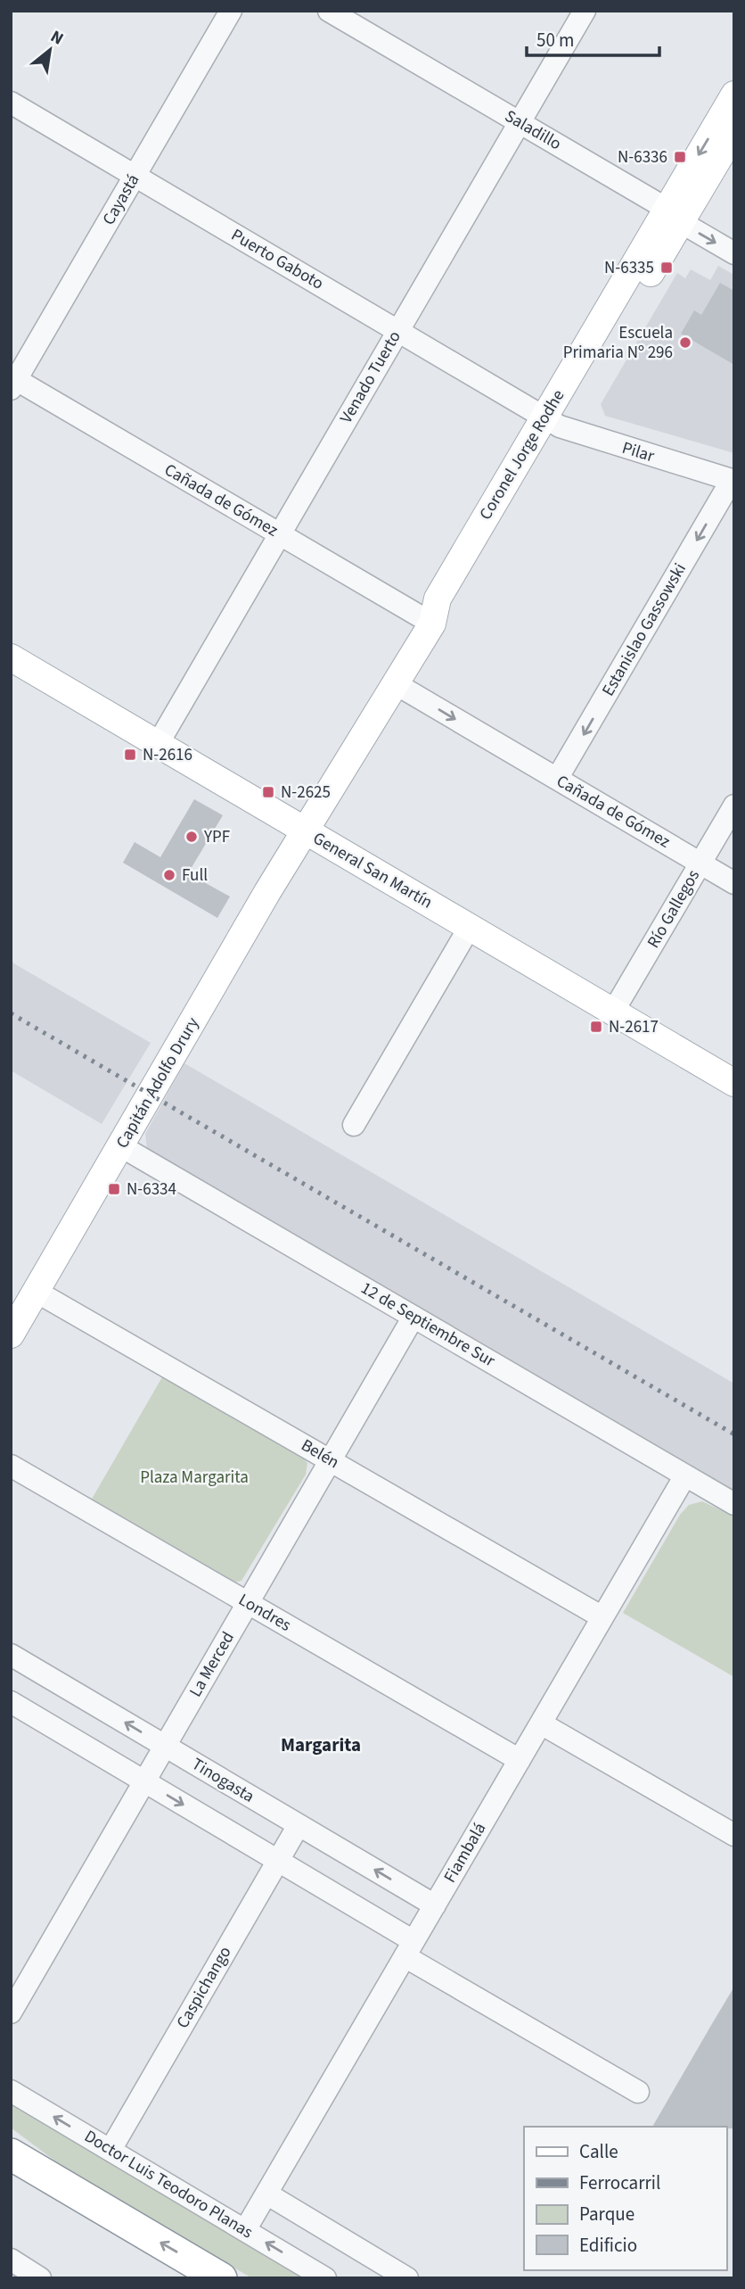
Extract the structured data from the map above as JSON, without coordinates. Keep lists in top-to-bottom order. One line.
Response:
{"streets":{"main road":["Coronel Jorge Rodhe","General San Martín","Capitán Adolfo Drury"],"street":["Saladillo","Cayastá","Puerto Gaboto","Venado Tuerto","Pilar","Cañada de Gómez","Estanislao Gassowski","Río Gallegos","12 de Septiembre Sur","Belén","Londres","La Merced","Tinogasta","Fiambalá","Caspichango","Doctor Luis Teodoro Planas"]},"crossings":[["Saladillo","Venado Tuerto"],["Saladillo","Coronel Jorge Rodhe"],["Cayastá","Puerto Gaboto"],["Cayastá","Cañada de Gómez"],["Puerto Gaboto","Venado Tuerto"],["Puerto Gaboto","Pilar"],["Puerto Gaboto","Coronel Jorge Rodhe"],["Venado Tuerto","Cañada de Gómez"],["Venado Tuerto","General San Martín"],["Pilar","Coronel Jorge Rodhe"],["Pilar","Estanislao Gassowski"],["Coronel Jorge Rodhe","Cañada de Gómez"],["Coronel Jorge Rodhe","General San Martín"],["Coronel Jorge Rodhe","Capitán Adolfo Drury"],["Cañada de Gómez","Estanislao Gassowski"],["Cañada de Gómez","Río Gallegos"],["General San Martín","Río Gallegos"],["General San Martín","Capitán Adolfo Drury"],["Capitán Adolfo Drury","12 de Septiembre Sur"],["Capitán Adolfo Drury","Belén"],["12 de Septiembre Sur","La Merced"],["12 de Septiembre Sur","Fiambalá"],["Belén","La Merced"],["Belén","Fiambalá"],["Londres","La Merced"],["Londres","Fiambalá"],["La Merced","Tinogasta"],["Tinogasta","Fiambalá"],["Tinogasta","Caspichango"],["Fiambalá","Doctor Luis Teodoro Planas"],["Caspichango","Doctor Luis Teodoro Planas"]],"one_way":["Estanislao Gassowski"],"districts":["Margarita"],"parks":["Plaza Margarita"],"places":{"transit":["N-6336","N-6335","N-2616","N-2625","N-2617","N-6334"],"other":["Escuela Primaria Nº 296","YPF","Full"]},"legend":["Calle","Ferrocarril","Parque","Edificio"],"scale_bar":"50 m","north":"top right"}
